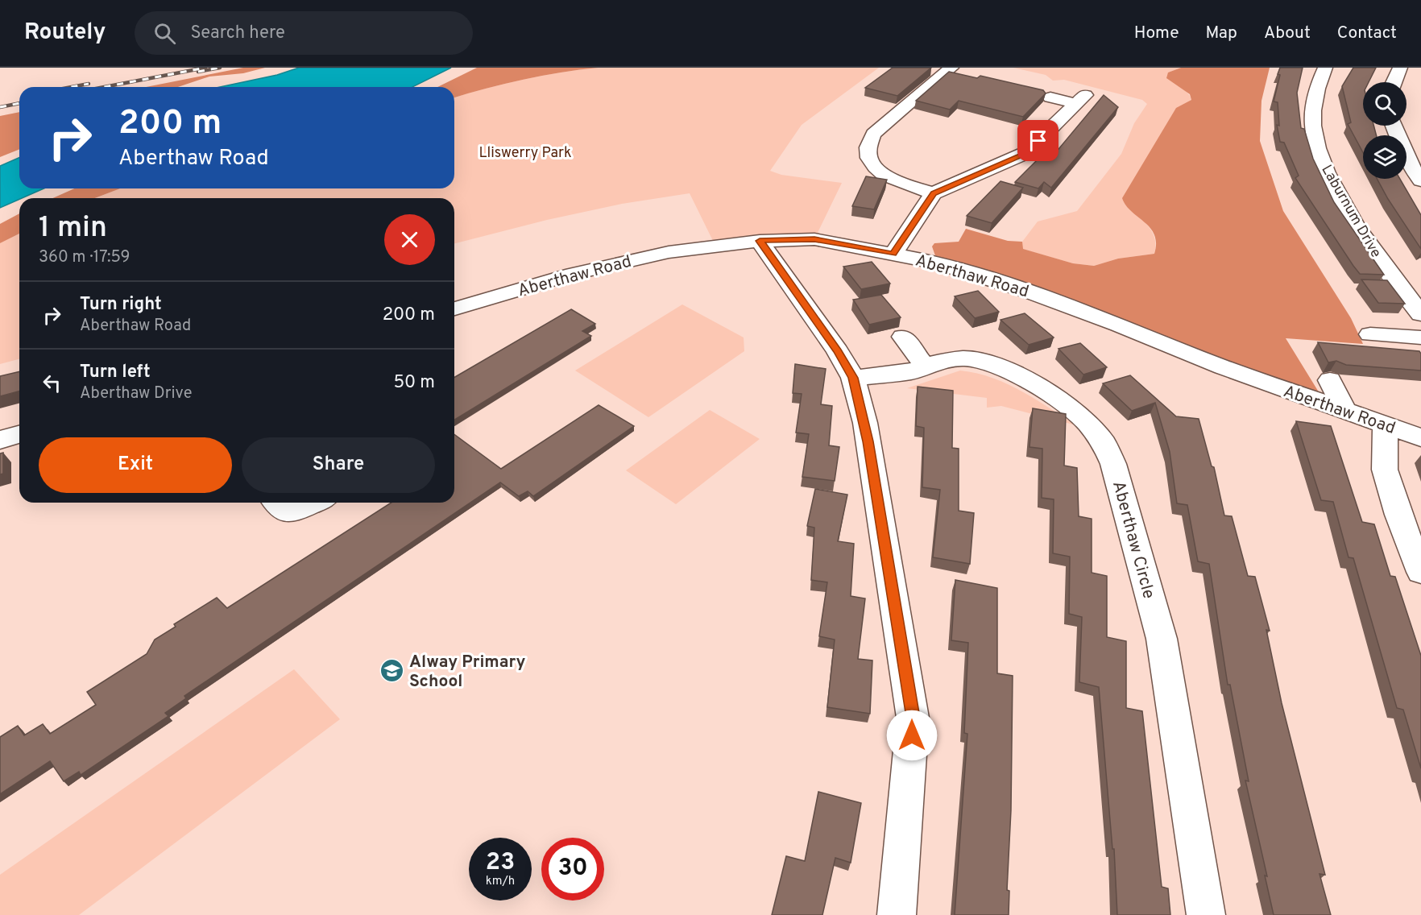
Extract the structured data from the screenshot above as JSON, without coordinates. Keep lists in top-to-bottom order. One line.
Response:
{"streets":{"street":["Laburnum Drive","Aberthaw Road","Aberthaw Circle"]},"parks":["Lliswerry Park"],"places":{"school or university":["Alway Primary School"]},"page":{"header":"Routely","search":"Search here","nav":["Home","Map","About","Contact"],"turn":["200 m","Aberthaw Road"],"heading":["1 min","360 m · 17:59"],"list":[{"name":"Turn right","note":"Aberthaw Road","value":"200 m"},{"name":"Turn left","note":"Aberthaw Drive","value":"50 m"}],"buttons":["Exit","Share"],"speed":"23 km/h","limit":"30"}}
